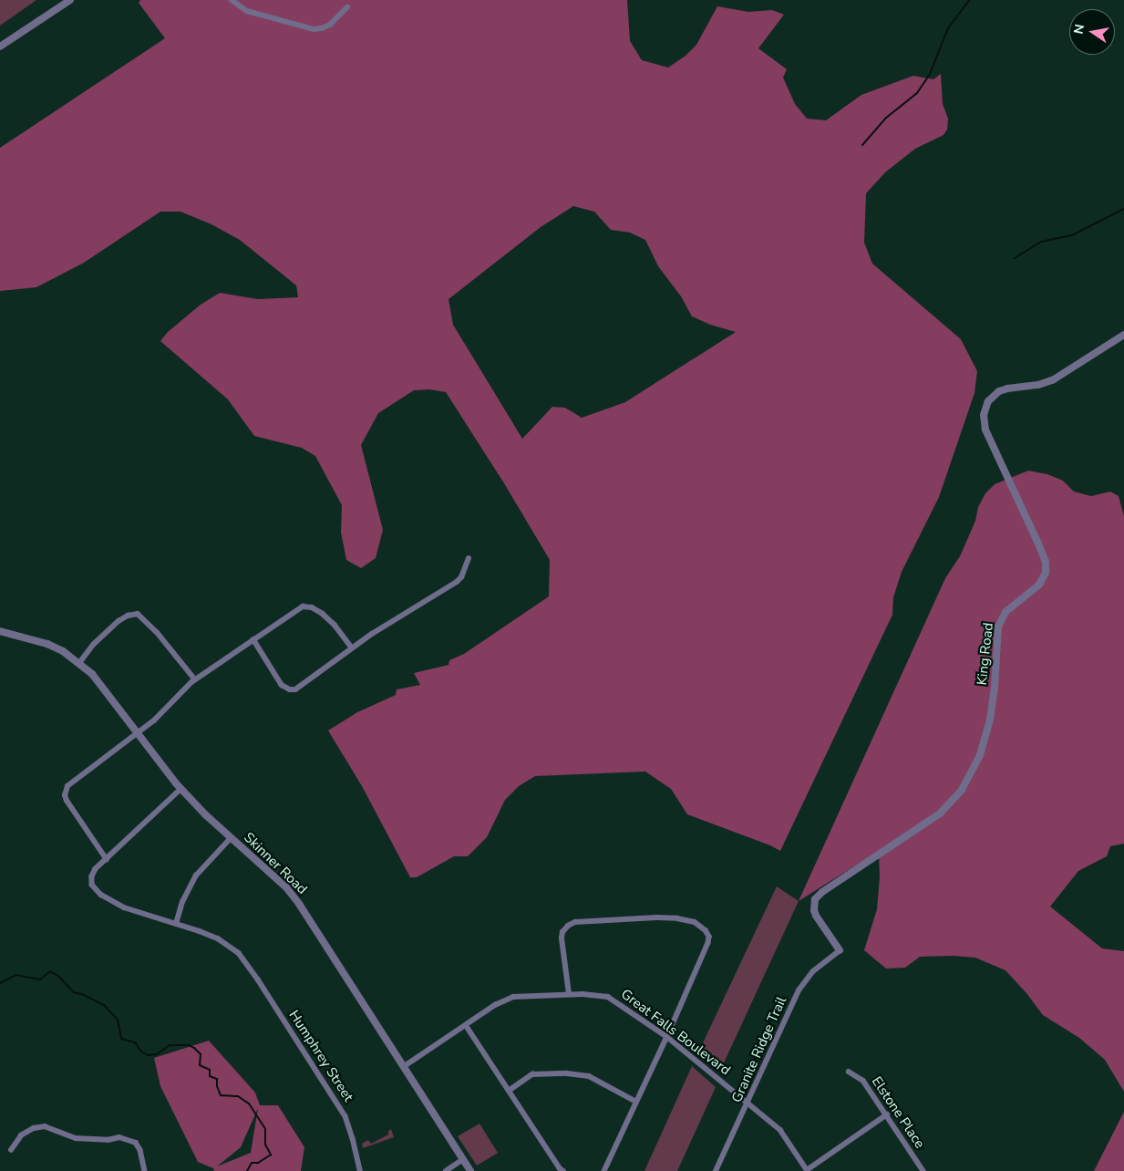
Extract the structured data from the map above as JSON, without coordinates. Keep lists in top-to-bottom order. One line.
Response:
{"streets":{"street":["King Road","Skinner Road","Great Falls Boulevard","Granite Ridge Trail","Humphrey Street","Elstone Place"]},"crossings":[["King Road","Granite Ridge Trail"],["Skinner Road","Great Falls Boulevard"],["Great Falls Boulevard","Granite Ridge Trail"]],"north":"left"}
